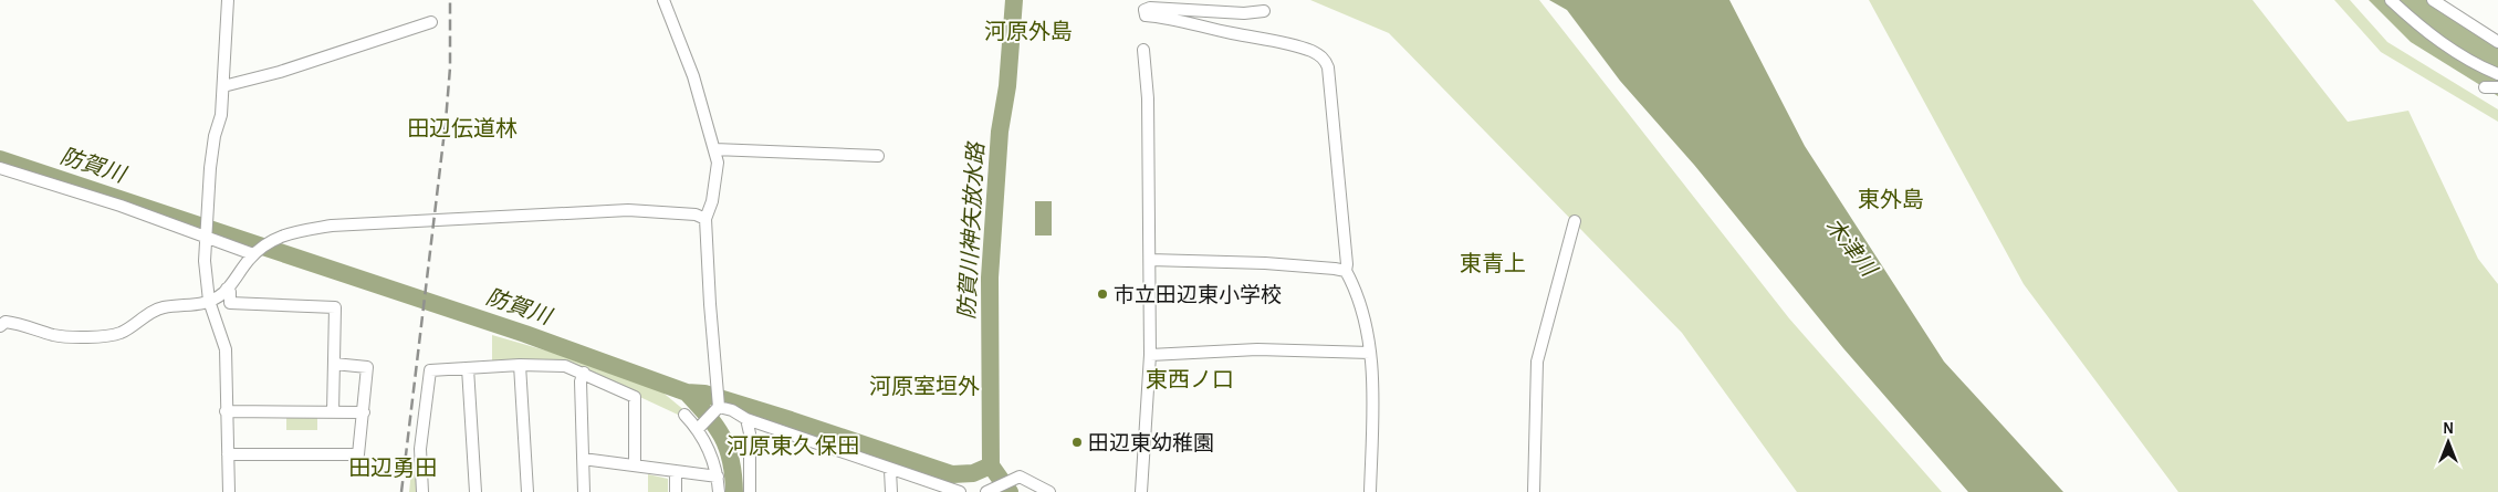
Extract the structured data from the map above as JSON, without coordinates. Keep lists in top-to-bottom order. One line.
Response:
{"districts":["河原外島","田辺伝道林","東外島","東青上","東西ノ口","河原室垣外","河原東久保田","田辺勇田"],"water":["防賀川","防賀川神矢放水路","木津川"],"places":["市立田辺東小学校","田辺東幼稚園"],"north":"top"}
